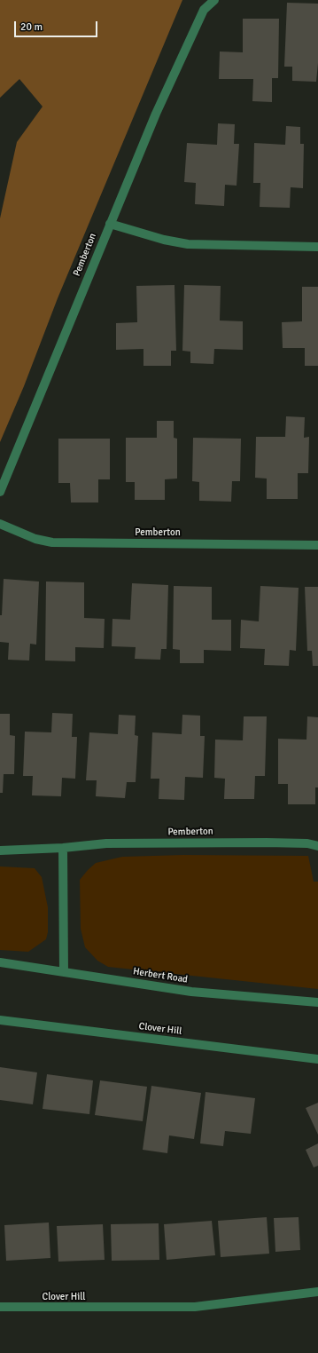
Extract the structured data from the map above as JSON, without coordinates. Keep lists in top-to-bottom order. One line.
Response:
{"streets":{"street":["Pemberton","Herbert Road","Clover Hill"]},"scale_bar":"20 m"}
